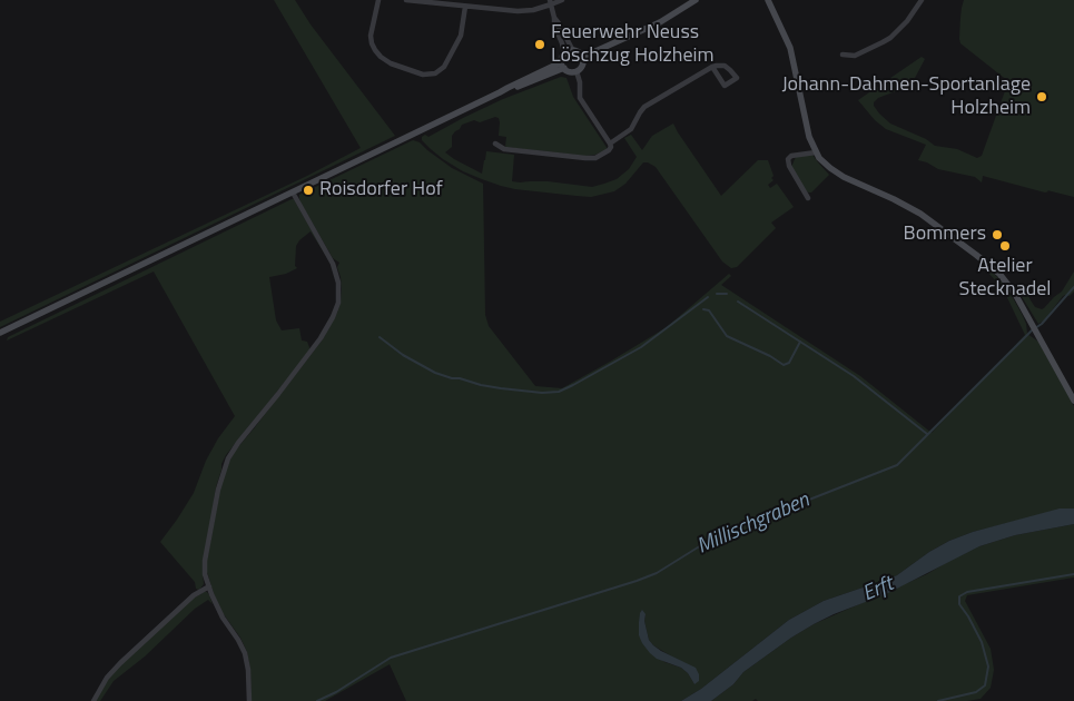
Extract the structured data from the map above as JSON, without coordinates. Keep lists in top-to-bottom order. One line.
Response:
{"water":["Millischgraben","Erft"],"places":["Feuerwehr Neuss Löschzug Holzheim","Johann-Dahmen-Sportanlage Holzheim","Roisdorfer Hof","Bommers","Atelier Stecknadel"]}
